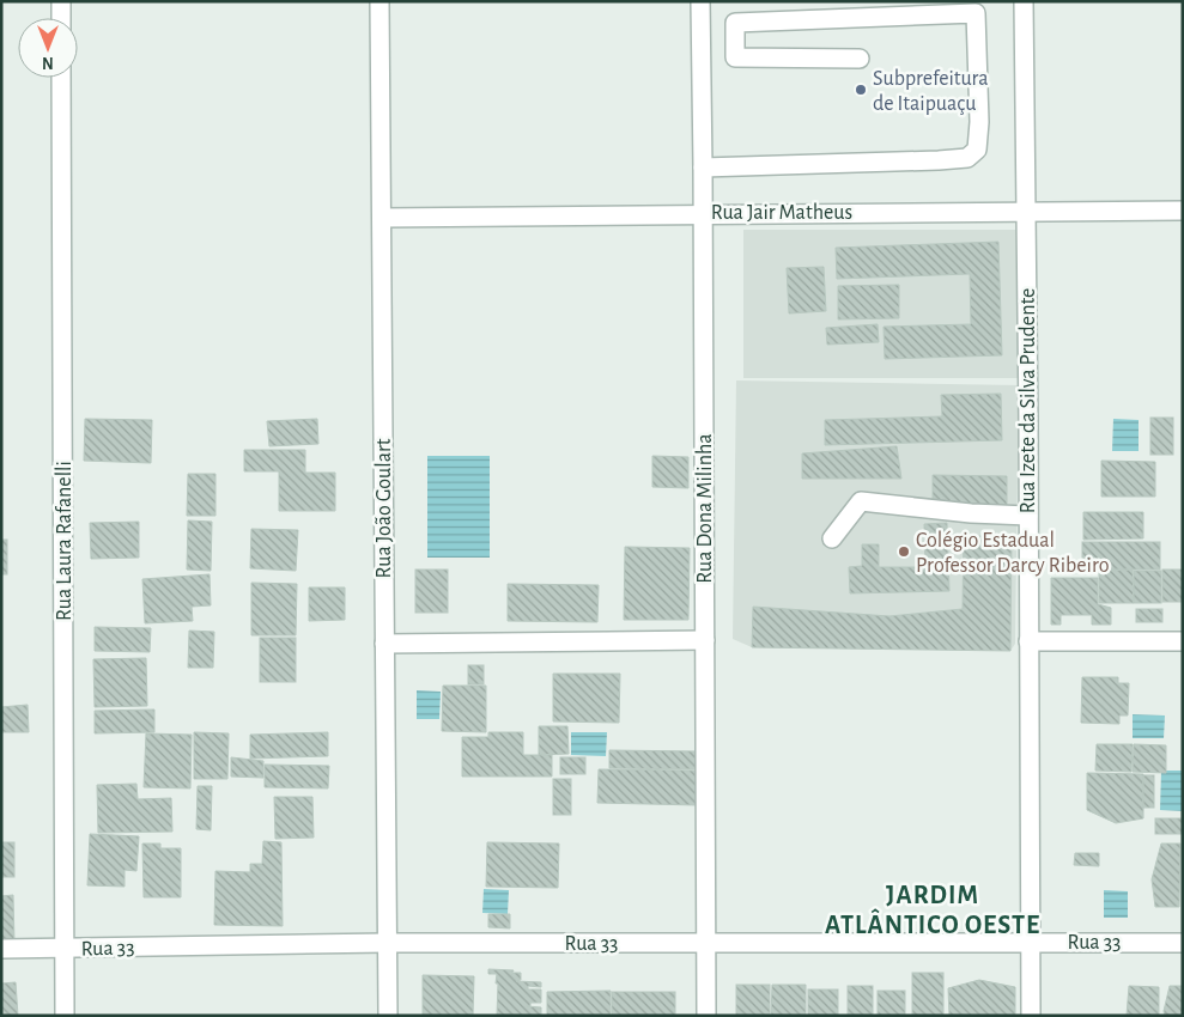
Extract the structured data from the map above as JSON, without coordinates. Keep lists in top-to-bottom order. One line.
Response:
{"streets":{"street":["Rua Jair Matheus","Rua Izete da Silva Prudente","Rua João Goulart","Rua Dona Milinha","Rua Laura Rafanelli","Rua 33"]},"crossings":[["Rua Jair Matheus","Rua Izete da Silva Prudente"],["Rua Jair Matheus","Rua João Goulart"],["Rua Jair Matheus","Rua Dona Milinha"],["Rua Izete da Silva Prudente","Rua 33"],["Rua João Goulart","Rua 33"],["Rua Dona Milinha","Rua 33"],["Rua Laura Rafanelli","Rua 33"]],"districts":["JARDIM ATLÂNTICO OESTE"],"places":["Subprefeitura de Itaipuaçu","Colégio Estadual Professor Darcy Ribeiro"],"north":"bottom"}
